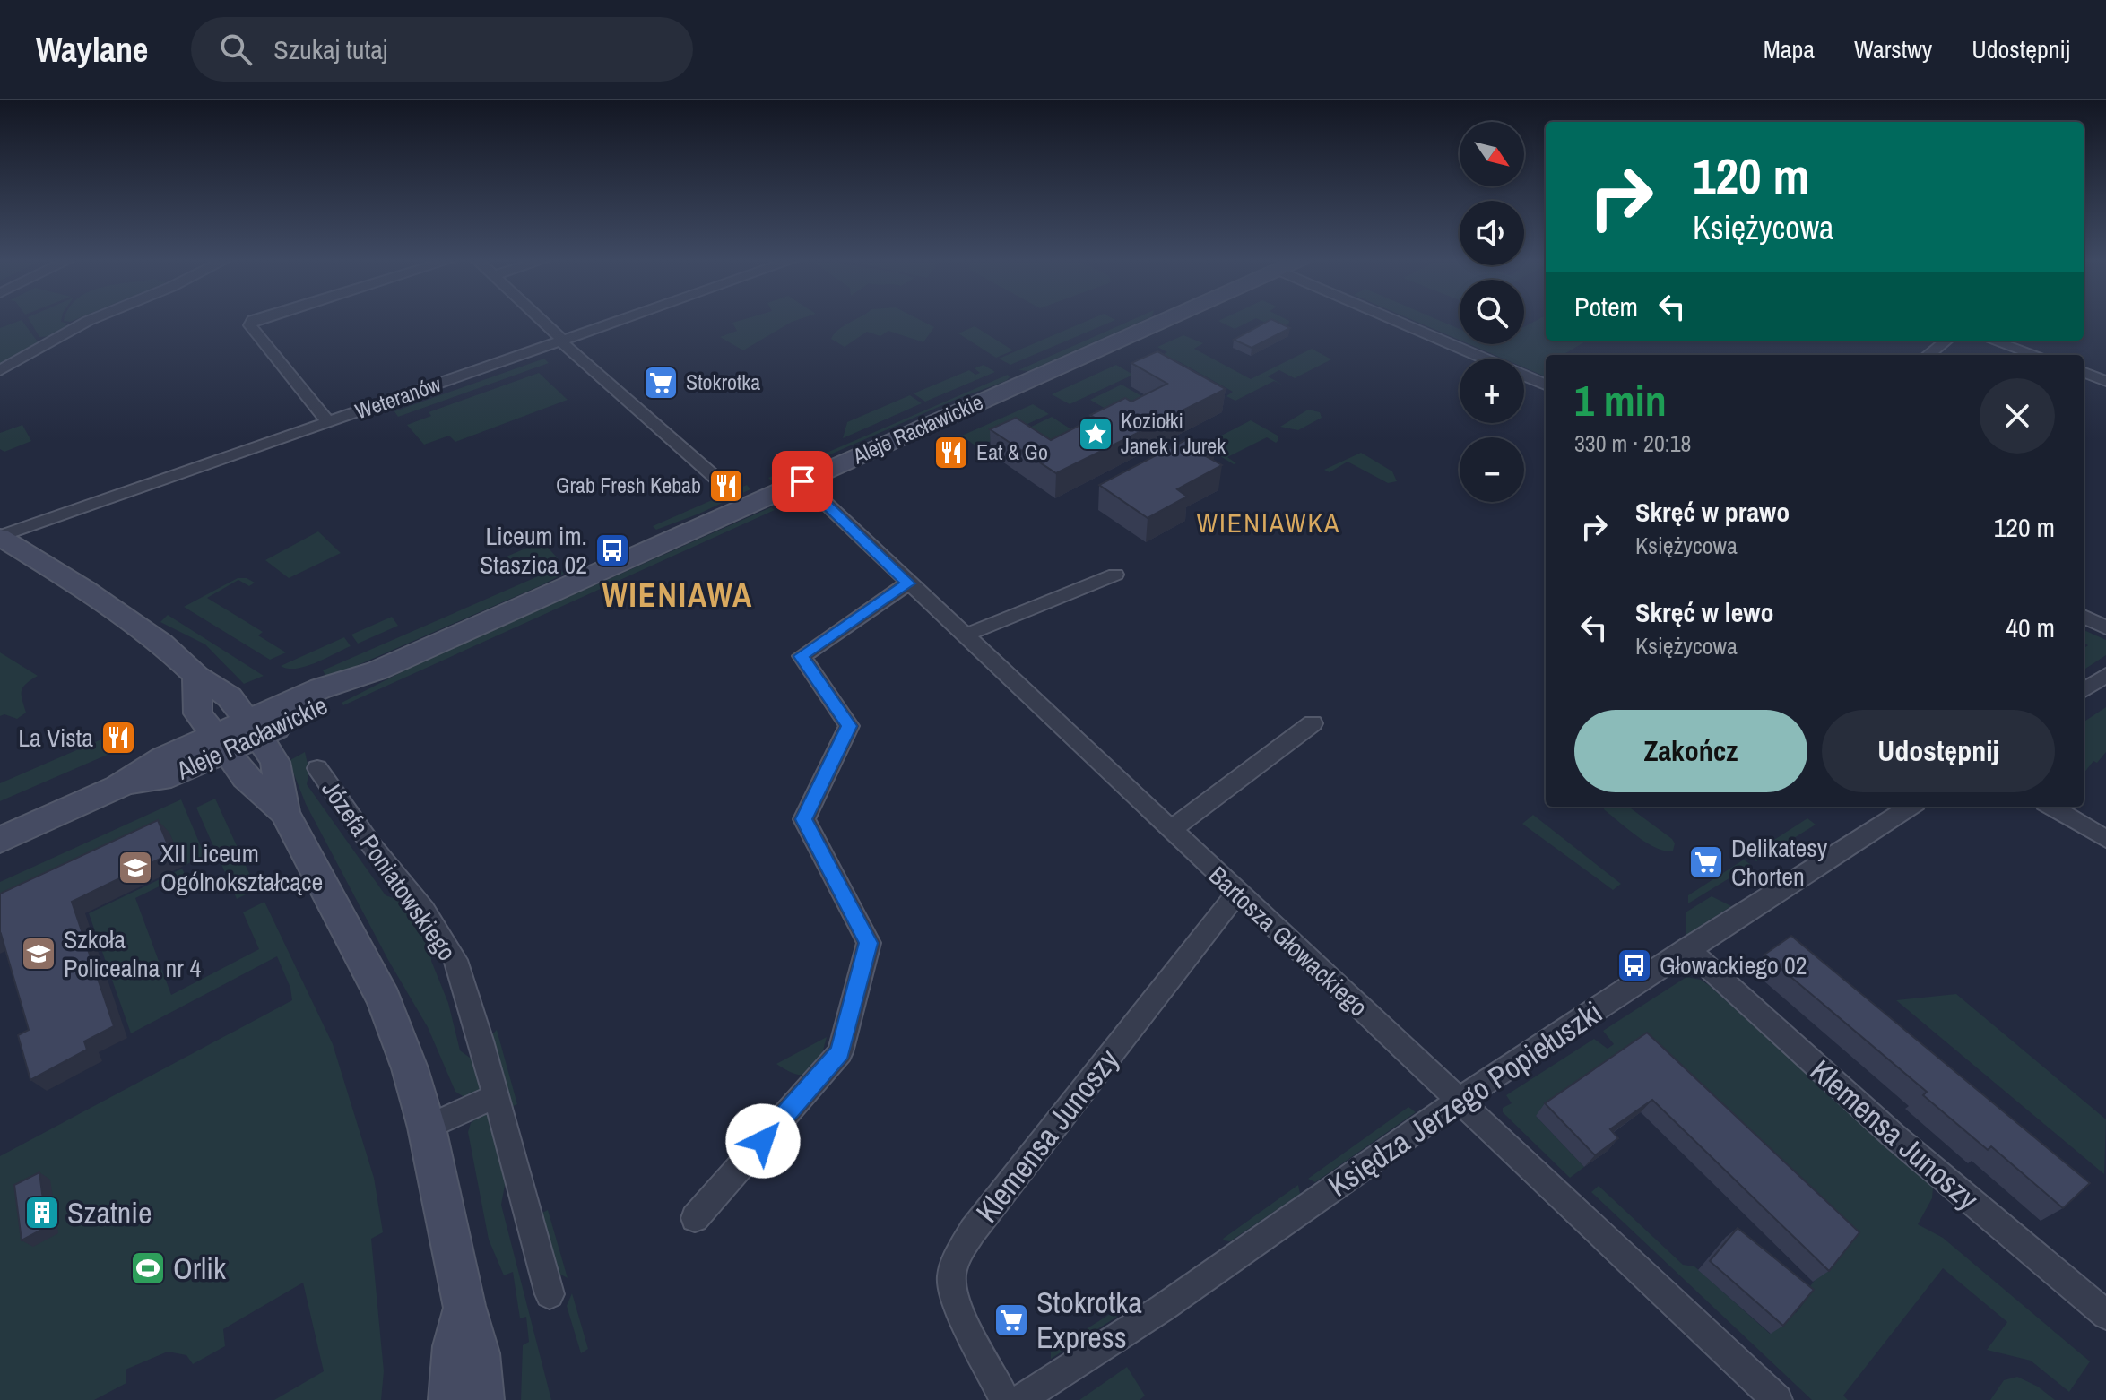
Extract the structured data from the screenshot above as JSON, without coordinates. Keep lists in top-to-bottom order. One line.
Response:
{"streets":{"street":["Weteranów","Aleje Racławickie","Józefa Poniatowskiego","Bartosza Głowackiego","Księdza Jerzego Popiełuszki","Klemensa Junoszy"]},"crossings":[["Weteranów","Józefa Poniatowskiego"],["Aleje Racławickie","Józefa Poniatowskiego"],["Aleje Racławickie","Bartosza Głowackiego"],["Bartosza Głowackiego","Księdza Jerzego Popiełuszki"],["Bartosza Głowackiego","Klemensa Junoszy"],["Księdza Jerzego Popiełuszki","Klemensa Junoszy"]],"districts":["WIENIAWKA","WIENIAWA"],"places":{"supermarket":["Stokrotka","Delikatesy Chorten","Stokrotka Express"],"place":["Koziołki Janek i Jurek"],"restaurant":["Eat & Go","Grab Fresh Kebab","La Vista"],"bus stop":["Liceum im. Staszica 02","Głowackiego 02"],"school or university":["XII Liceum Ogólnokształcące","Szkoła Policealna nr 4"],"building":["Szatnie"],"sports":["Orlik"]},"north":"bottom right","page":{"header":"Waylane","search":"Szukaj tutaj","nav":["Mapa","Warstwy","Udostępnij"],"map_buttons":["+","−"],"turn":["120 m","Księżycowa"],"then":"Potem","heading":["1 min","330 m · 20:18"],"list":[{"name":"Skręć w prawo","note":"Księżycowa","value":"120 m"},{"name":"Skręć w lewo","note":"Księżycowa","value":"40 m"}],"buttons":["Zakończ","Udostępnij"]}}
